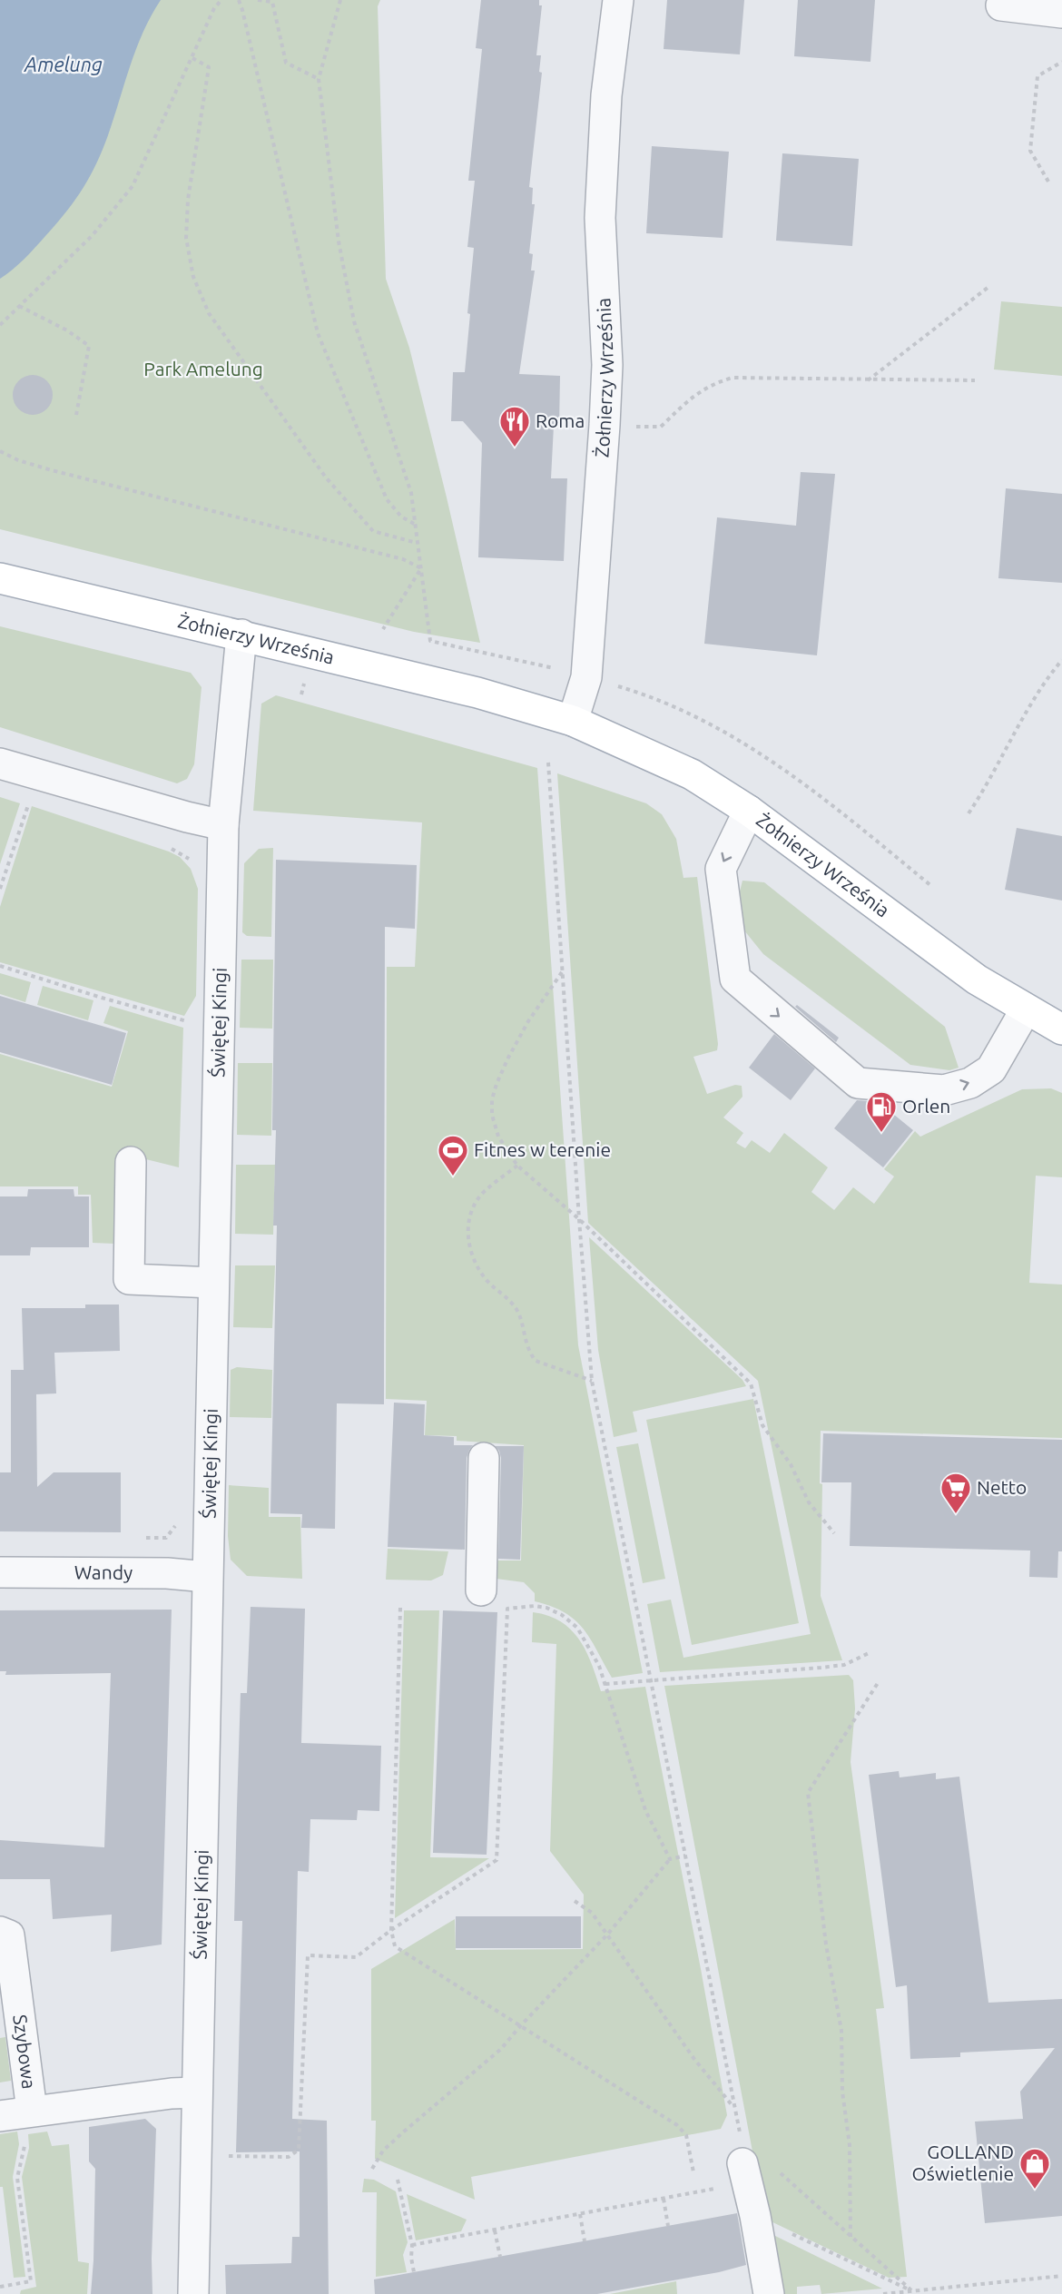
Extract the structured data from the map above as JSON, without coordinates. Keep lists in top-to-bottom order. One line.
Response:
{"streets":{"main road":["Żołnierzy Września"],"street":["Świętej Kingi","Wandy","Szybowa"]},"crossings":[["Żołnierzy Września","Świętej Kingi"],["Świętej Kingi","Wandy"],["Świętej Kingi","Szybowa"]],"water":["Amelung"],"parks":["Park Amelung"],"places":{"restaurant":["Roma"],"fuel station":["Orlen"],"sports":["Fitnes w terenie"],"supermarket":["Netto"],"shop":["GOLLAND Oświetlenie"]}}
